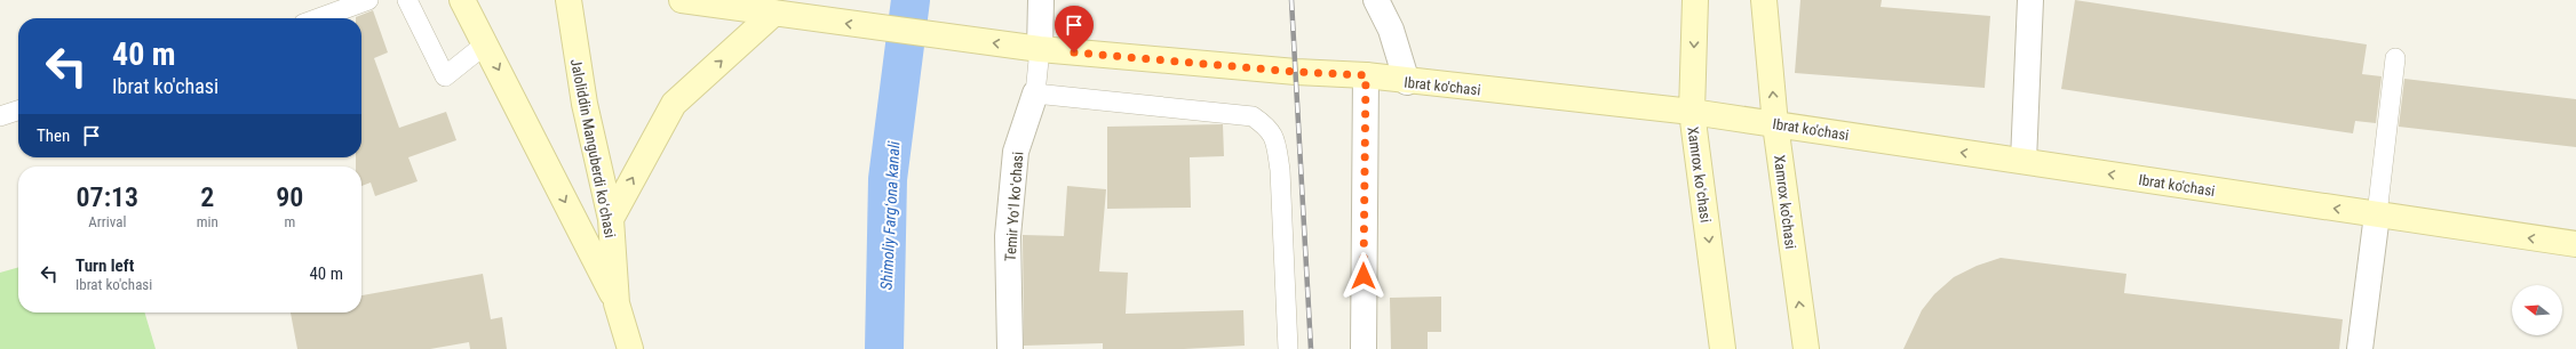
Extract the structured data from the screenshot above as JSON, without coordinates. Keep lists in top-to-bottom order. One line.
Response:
{"streets":{"main road":["Ibrat ko'chasi","Jaloliddin Manguberdi koʻchasi","Xamrox koʻchasi","Xamrox ko'chasi"],"street":["Temir Yoʻl koʻchasi"]},"crossings":[["Ibrat ko'chasi","Xamrox koʻchasi"],["Ibrat ko'chasi","Xamrox ko'chasi"]],"one_way":["Ibrat ko'chasi","Xamrox koʻchasi","Xamrox ko'chasi"],"water":["Shimoliy Fargʻona kanali"],"north":"left","page":{"turn":["40 m","Ibrat ko'chasi"],"then":"Then","eta":["07:13","Arrival","2","min","90","m"],"list":[{"name":"Turn left","note":"Ibrat ko'chasi","value":"40 m"}]}}
